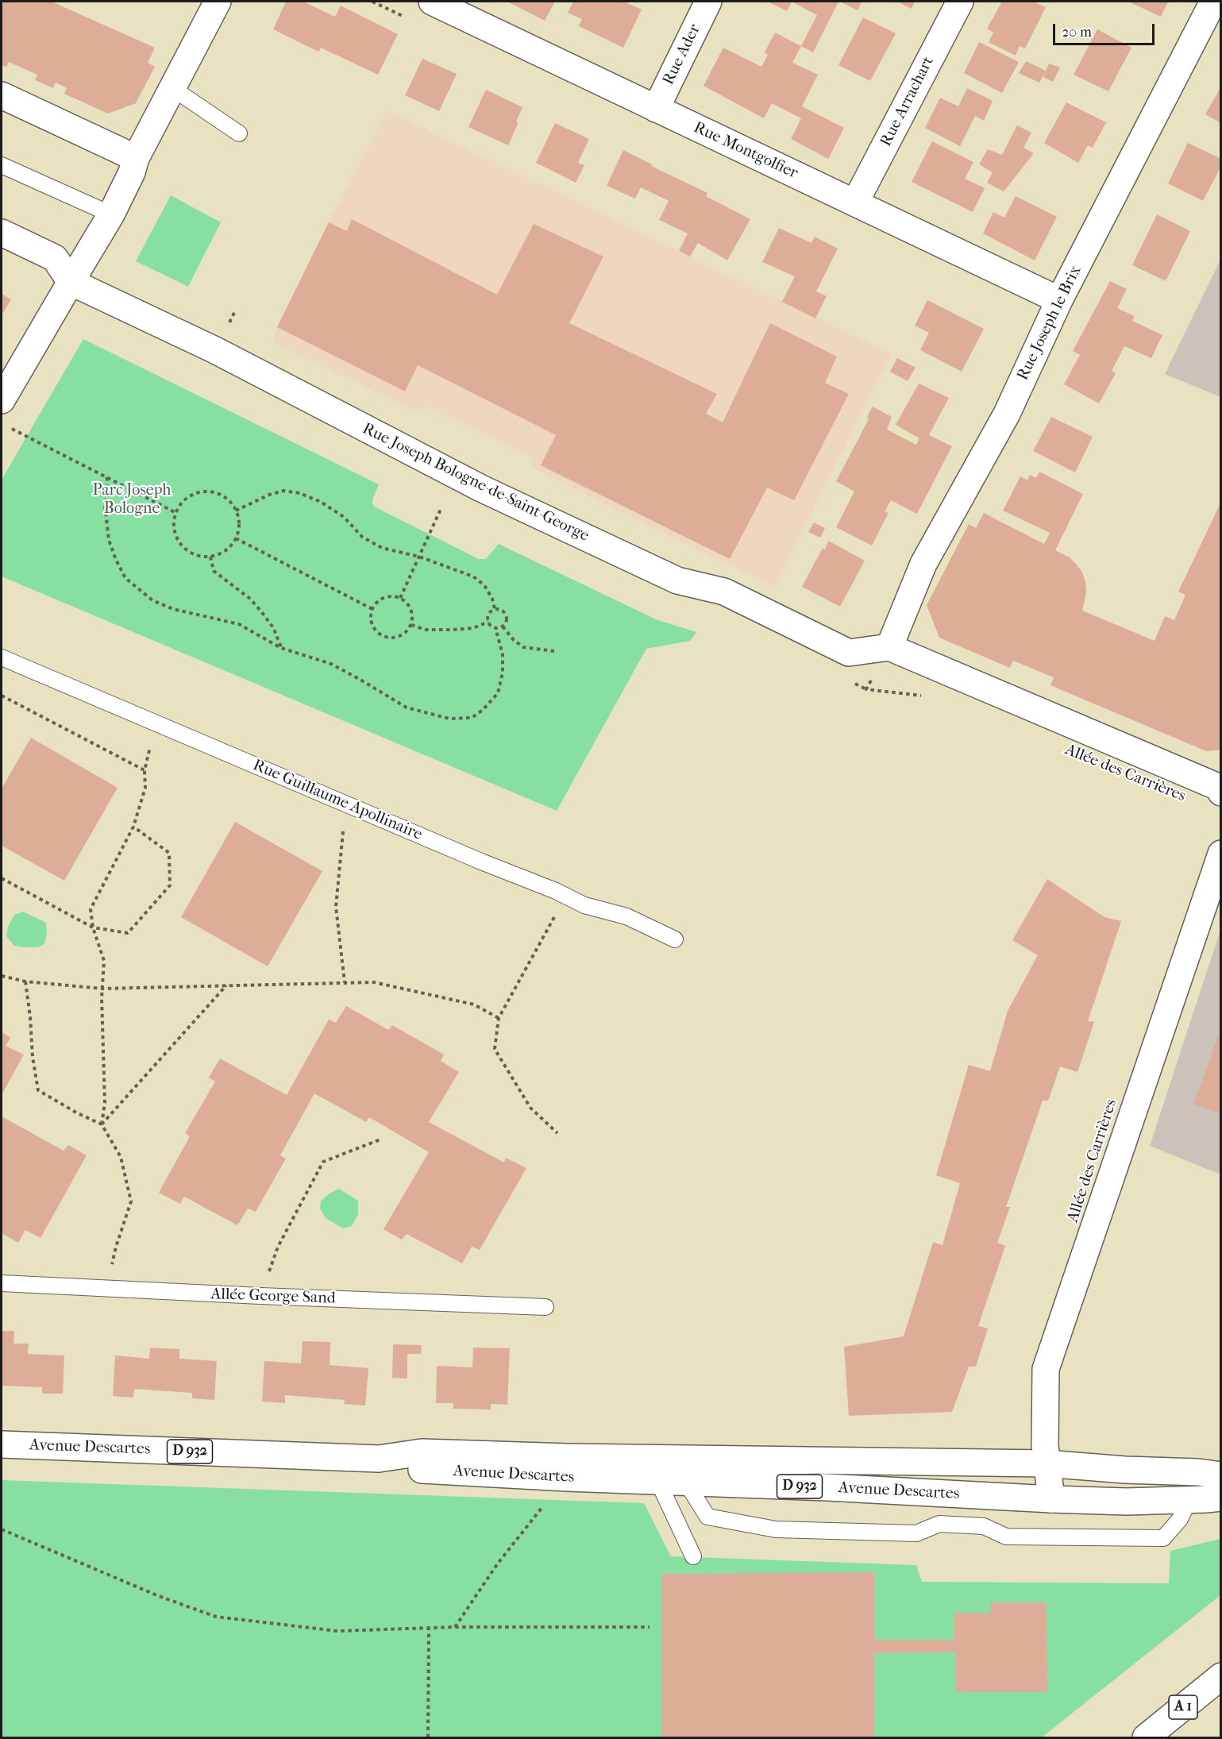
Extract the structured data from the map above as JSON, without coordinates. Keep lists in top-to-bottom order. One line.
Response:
{"streets":{"main road":["Rue Ader","Rue Arrachart","Rue Montgolfier","Rue Joseph le Brix","Rue Joseph Bologne-de-Saint-George","Allée des Carrières","Avenue Descartes","D 932","A 1"],"lane":["Rue Guillaume Apollinaire","Allée George Sand"]},"crossings":[["Rue Ader","Rue Montgolfier"],["Rue Arrachart","Rue Montgolfier"],["Rue Montgolfier","Rue Joseph le Brix"],["Rue Joseph le Brix","Rue Joseph Bologne-de-Saint-George"],["Rue Joseph le Brix","Allée des Carrières"],["Rue Joseph Bologne-de-Saint-George","Allée des Carrières"],["Allée des Carrières","Avenue Descartes"]],"parks":["Parc Joseph Bologne"],"scale_bar":"20 m"}
